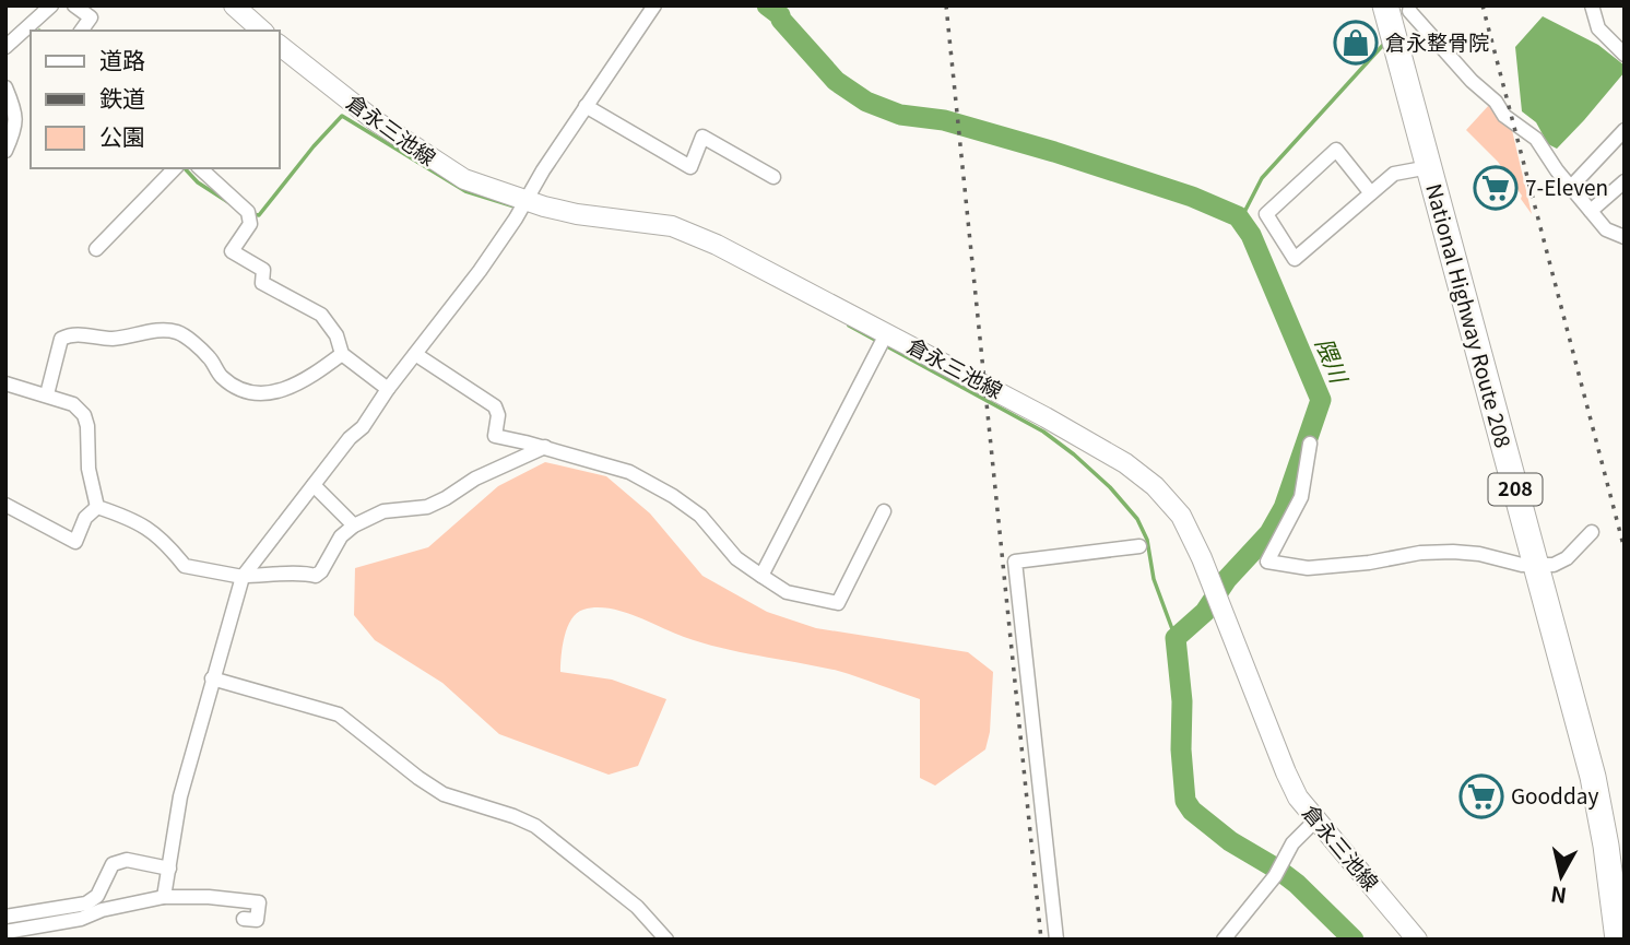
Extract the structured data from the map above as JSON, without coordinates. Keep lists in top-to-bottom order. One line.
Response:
{"streets":{"highway":["National Highway Route 208","208"],"main road":["倉永三池線"]},"water":["隈川"],"places":{"shop":["倉永整骨院"],"supermarket":["7-Eleven","Goodday"]},"legend":["道路","鉄道","公園"],"north":"bottom"}
